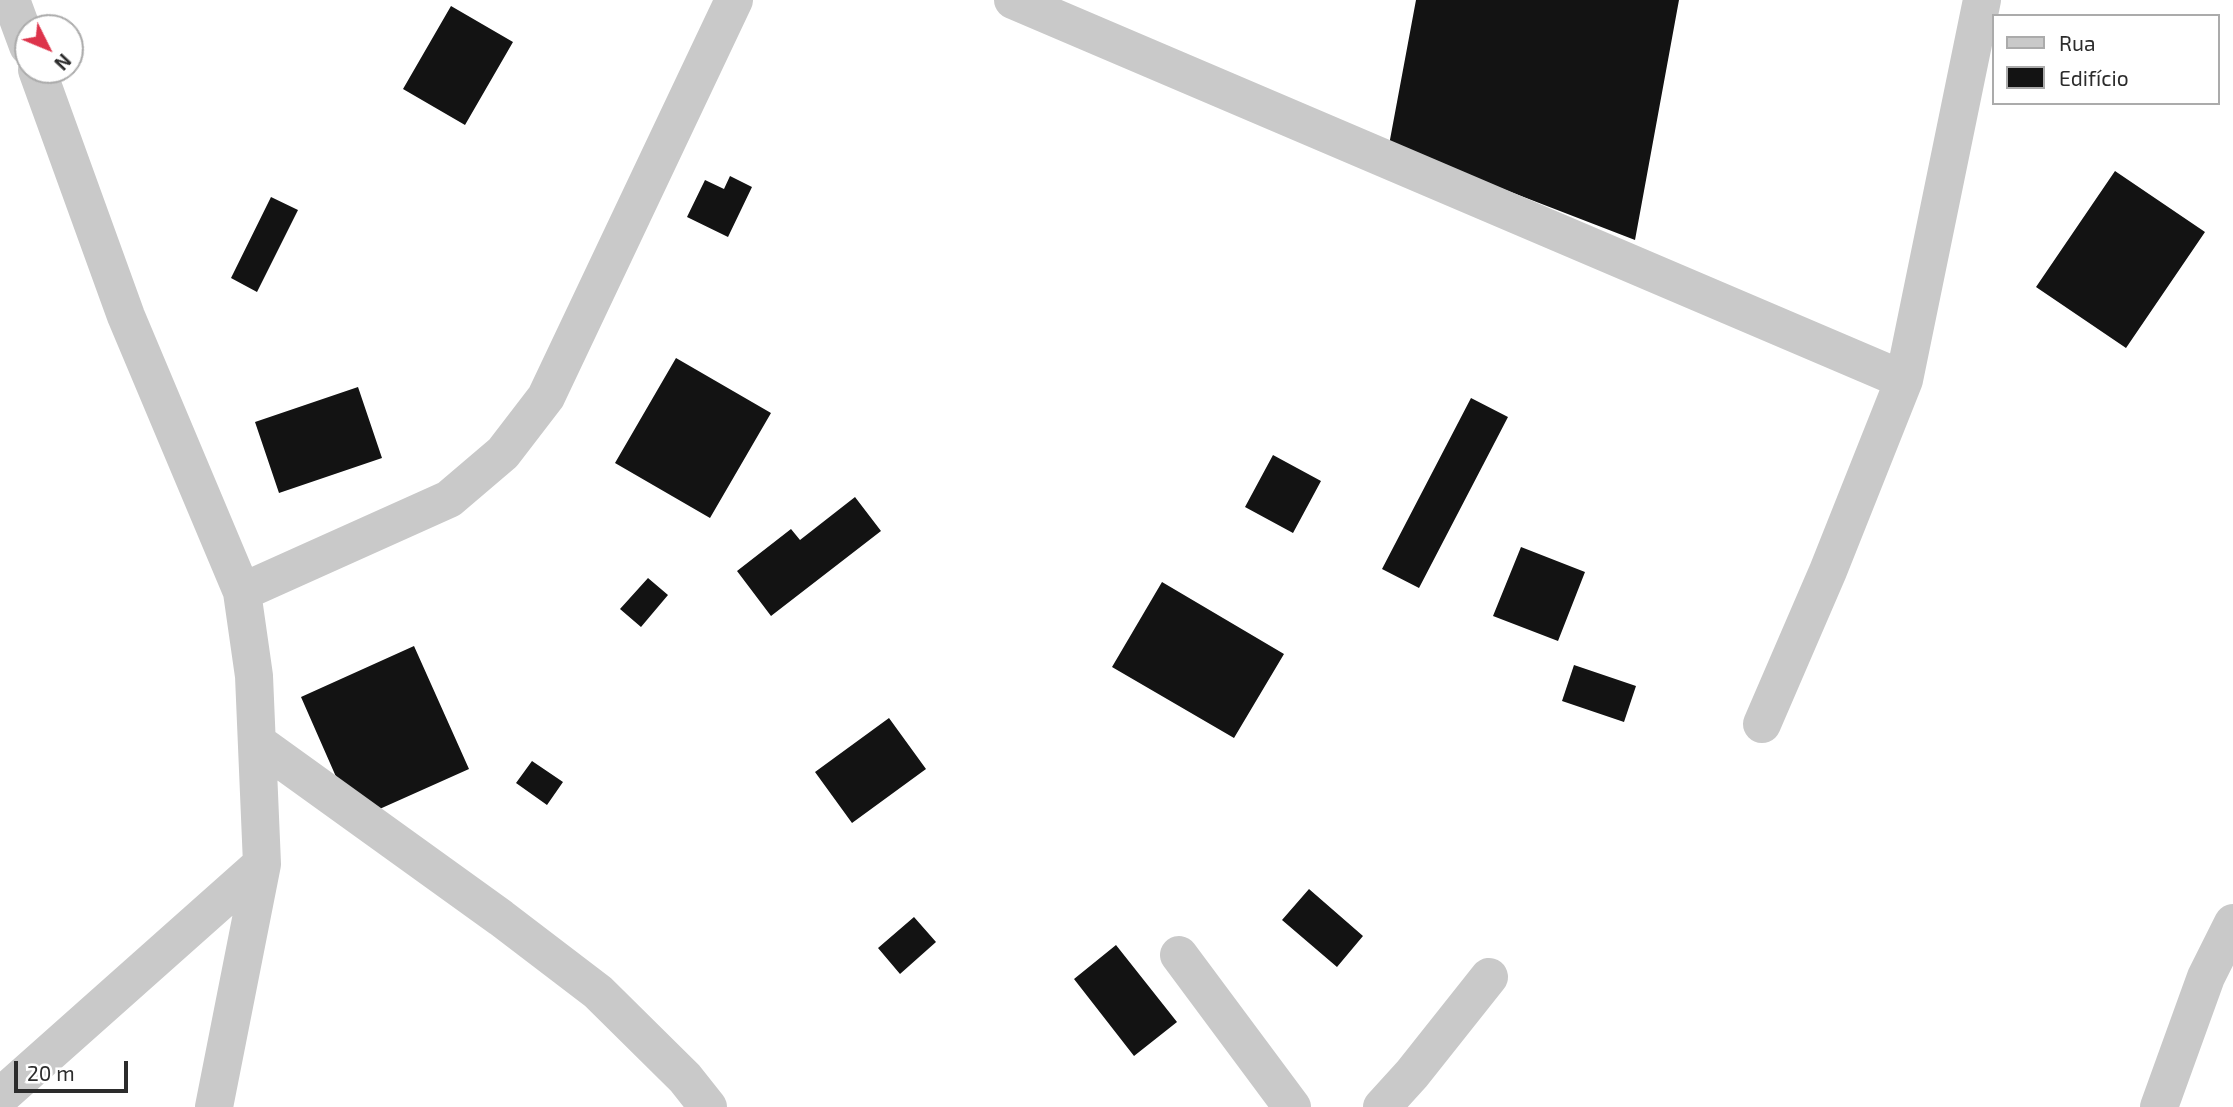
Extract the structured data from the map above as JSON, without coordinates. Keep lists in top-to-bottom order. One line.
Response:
{"legend":["Rua","Edifício"],"scale_bar":"20 m","north":"bottom right"}
